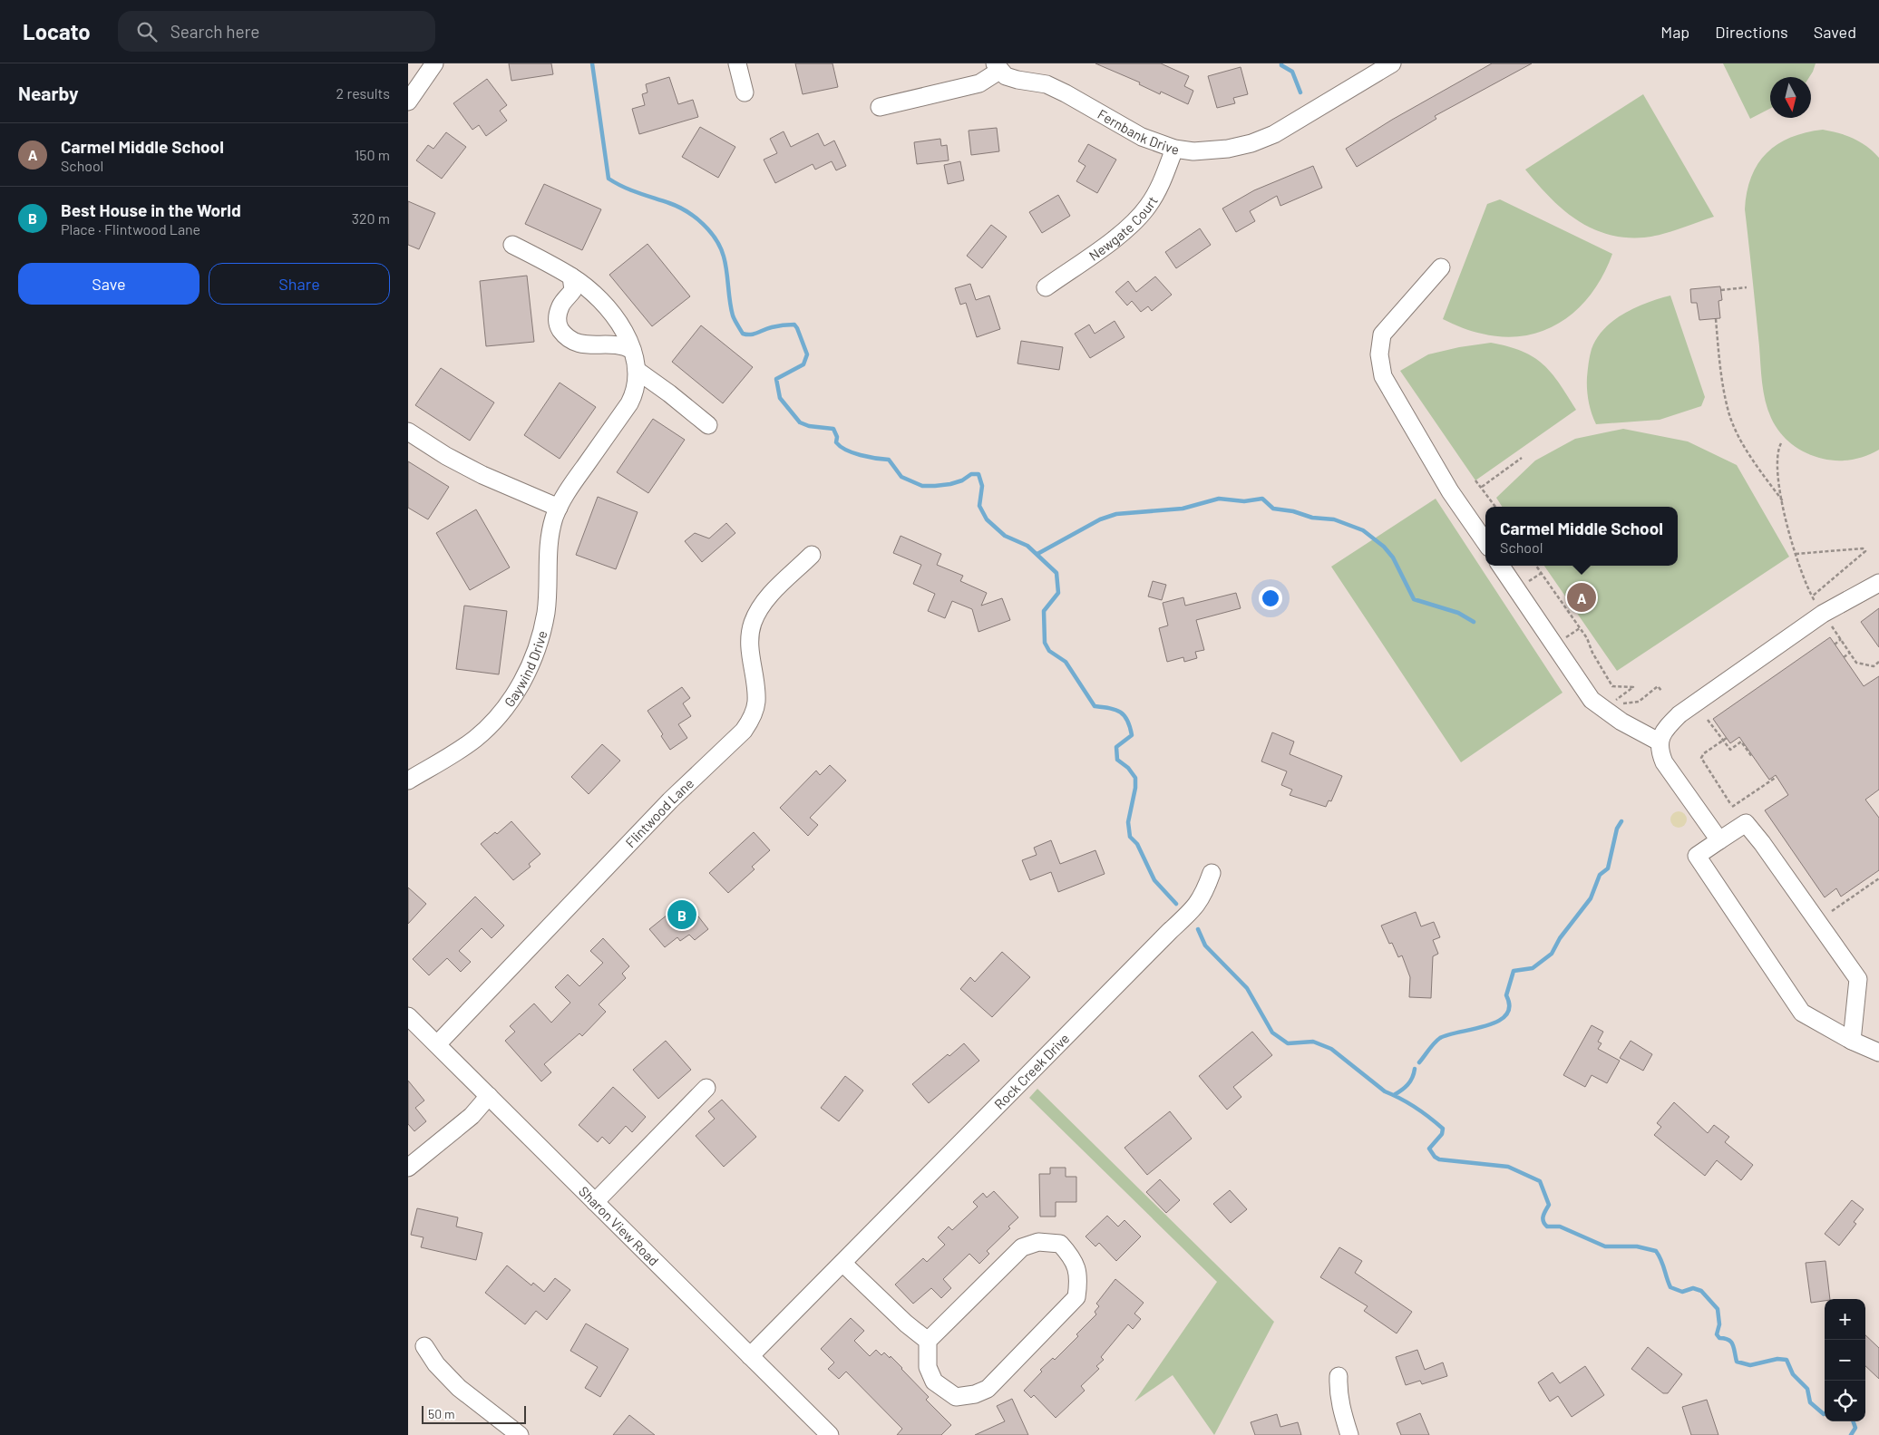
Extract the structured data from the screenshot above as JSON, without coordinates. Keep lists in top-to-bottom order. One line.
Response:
{"streets":{"street":["Fernbank Drive","Newgate Court","Gaywind Drive","Flintwood Lane","Rock Creek Drive","Sharon View Road"]},"crossings":[["Fernbank Drive","Newgate Court"],["Flintwood Lane","Sharon View Road"],["Rock Creek Drive","Sharon View Road"]],"scale_bar":"50 m","north":"bottom","page":{"header":"Locato","search":"Search here","nav":["Map","Directions","Saved"],"heading":["Nearby","2 results"],"list":[{"mark":"A","name":"Carmel Middle School","note":"School","value":"150 m"},{"mark":"B","name":"Best House in the World","note":"Place · Flintwood Lane","value":"320 m"}],"buttons":["Save","Share"],"popup":["Carmel Middle School","School"],"pins":["A","B"],"map_buttons":["+","−"],"scale":"50 m"}}
